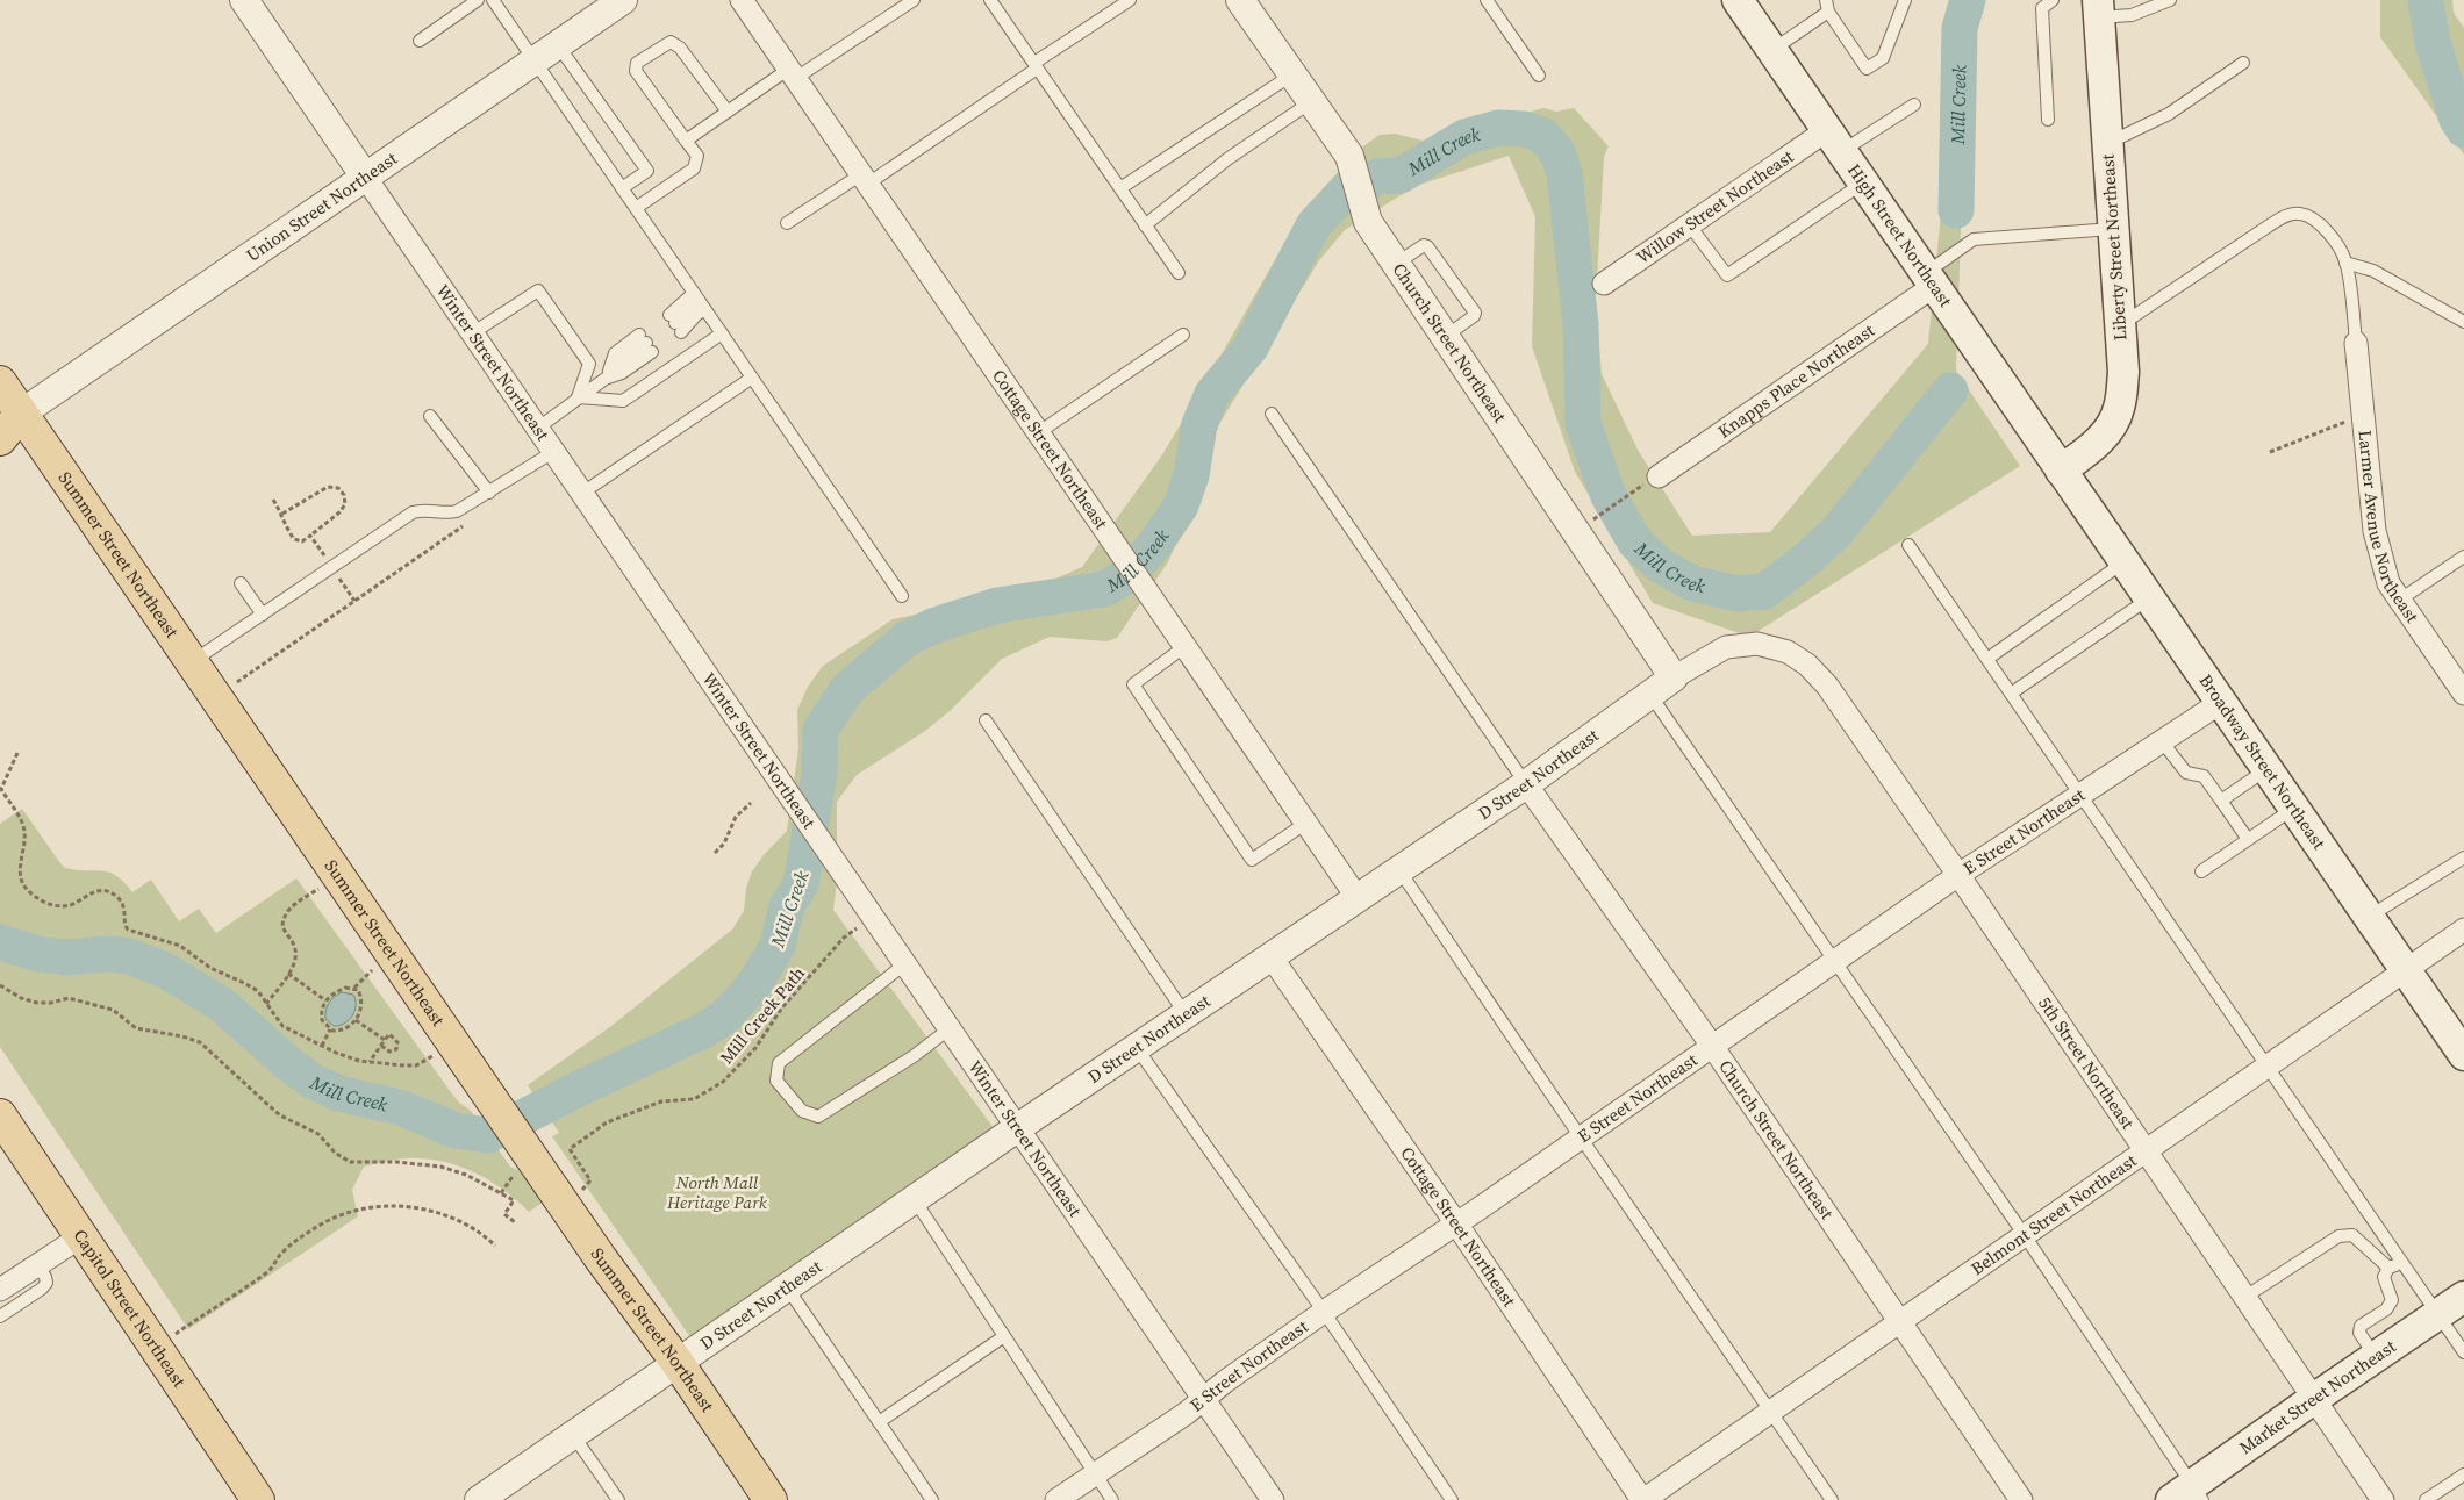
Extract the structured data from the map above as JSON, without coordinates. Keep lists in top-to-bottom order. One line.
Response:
{"streets":{"main road":["Union Street Northeast","High Street Northeast","Liberty Street Northeast","Summer Street Northeast","Broadway Street Northeast","Capitol Street Northeast","Market Street Northeast"],"street":["Willow Street Northeast","Church Street Northeast","Winter Street Northeast","Knapps Place Northeast","Cottage Street Northeast","Larmer Avenue Northeast","D Street Northeast","E Street Northeast","5th Street Northeast","Belmont Street Northeast"],"path":["Mill Creek Path"]},"crossings":[["Union Street Northeast","Winter Street Northeast"],["Union Street Northeast","Summer Street Northeast"],["Willow Street Northeast","High Street Northeast"],["High Street Northeast","Liberty Street Northeast"],["High Street Northeast","Knapps Place Northeast"],["High Street Northeast","Broadway Street Northeast"],["Liberty Street Northeast","Broadway Street Northeast"],["Church Street Northeast","D Street Northeast"],["Church Street Northeast","E Street Northeast"],["Church Street Northeast","Belmont Street Northeast"],["Winter Street Northeast","D Street Northeast"],["Winter Street Northeast","E Street Northeast"],["Winter Street Northeast","Mill Creek Path"],["Cottage Street Northeast","D Street Northeast"],["Cottage Street Northeast","E Street Northeast"],["Cottage Street Northeast","Belmont Street Northeast"],["Summer Street Northeast","D Street Northeast"],["Summer Street Northeast","Mill Creek Path"],["Broadway Street Northeast","E Street Northeast"],["Broadway Street Northeast","Belmont Street Northeast"],["D Street Northeast","5th Street Northeast"],["E Street Northeast","5th Street Northeast"],["5th Street Northeast","Belmont Street Northeast"],["5th Street Northeast","Market Street Northeast"]],"water":["Mill Creek"],"parks":["North Mall Heritage Park"]}
